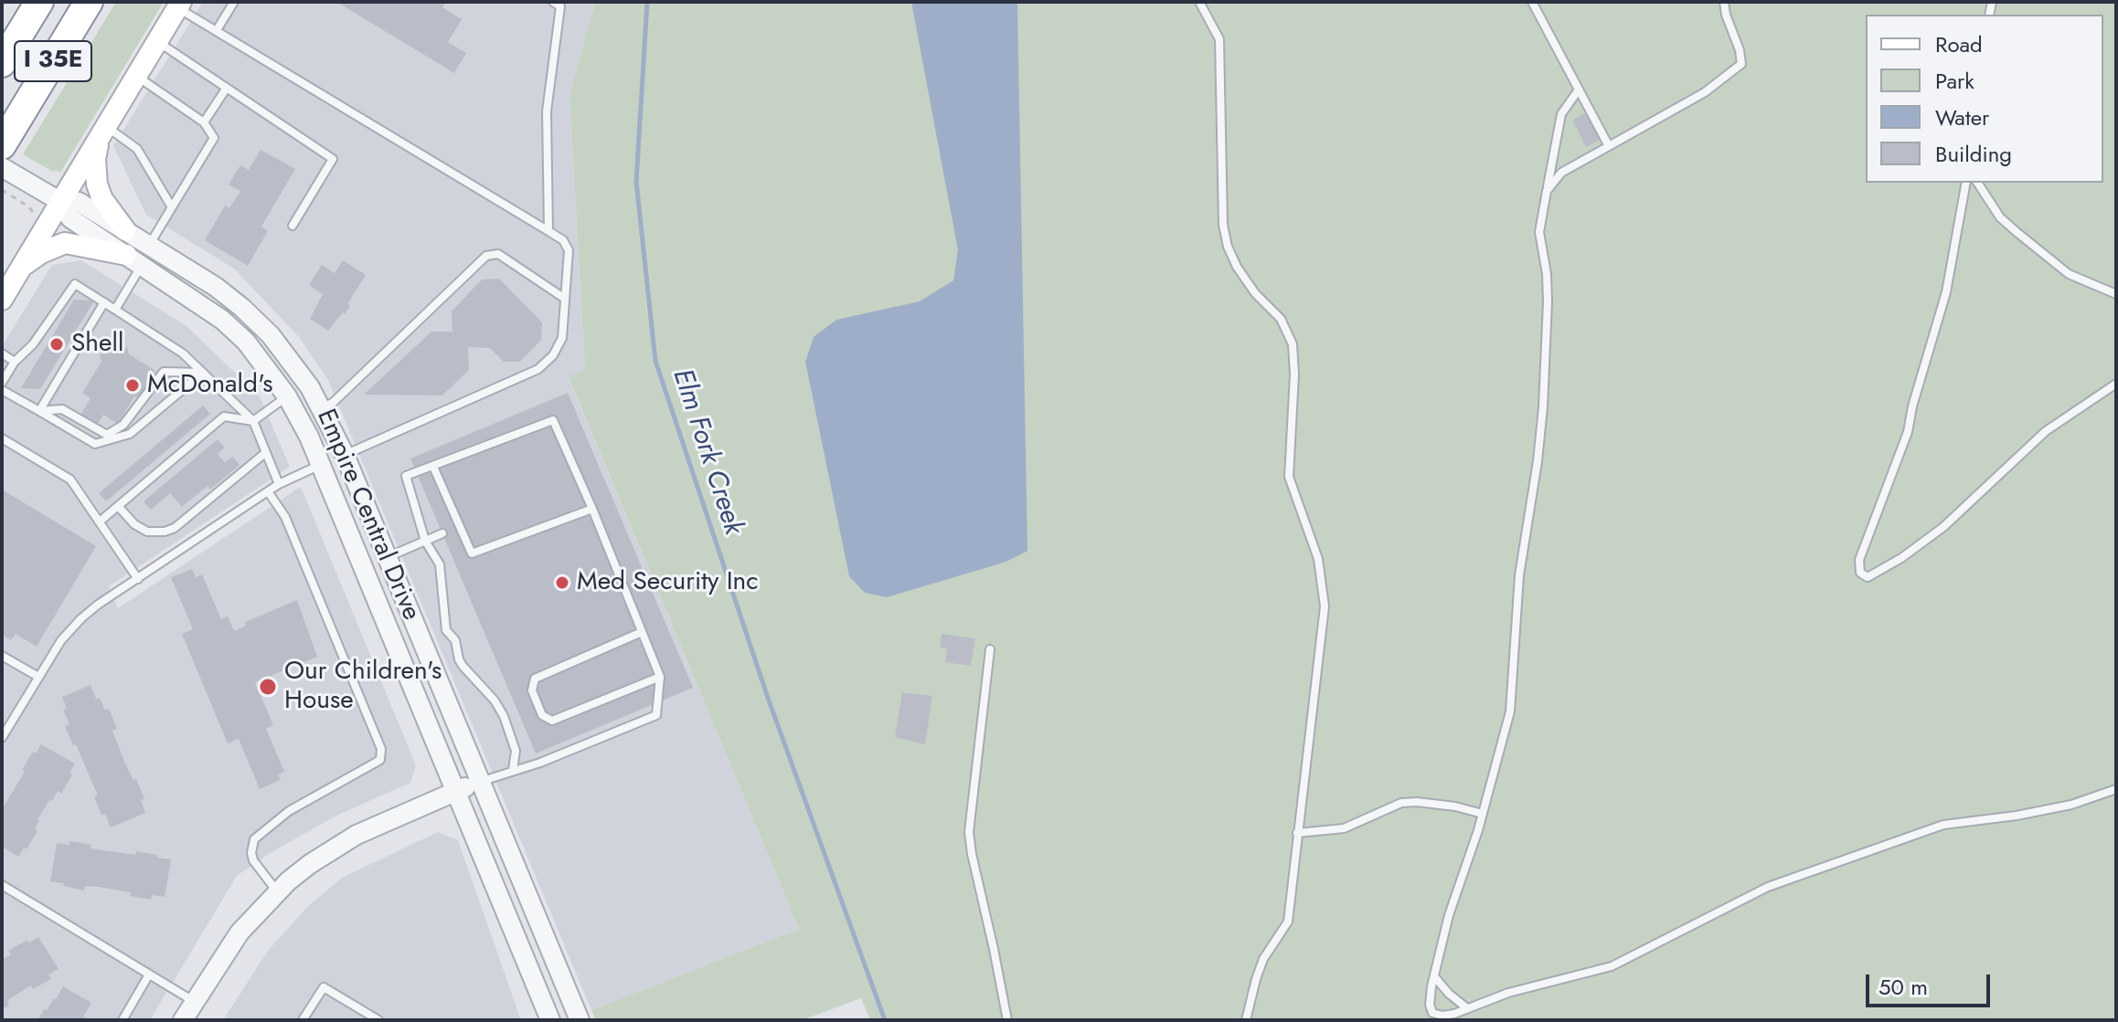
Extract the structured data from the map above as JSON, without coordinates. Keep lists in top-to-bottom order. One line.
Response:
{"streets":{"highway":["I 35E"],"street":["Empire Central Drive"]},"water":["Elm Fork Creek"],"places":["Shell","McDonald's","Med Security Inc","Our Children's House"],"legend":["Road","Park","Water","Building"],"scale_bar":"50 m"}
